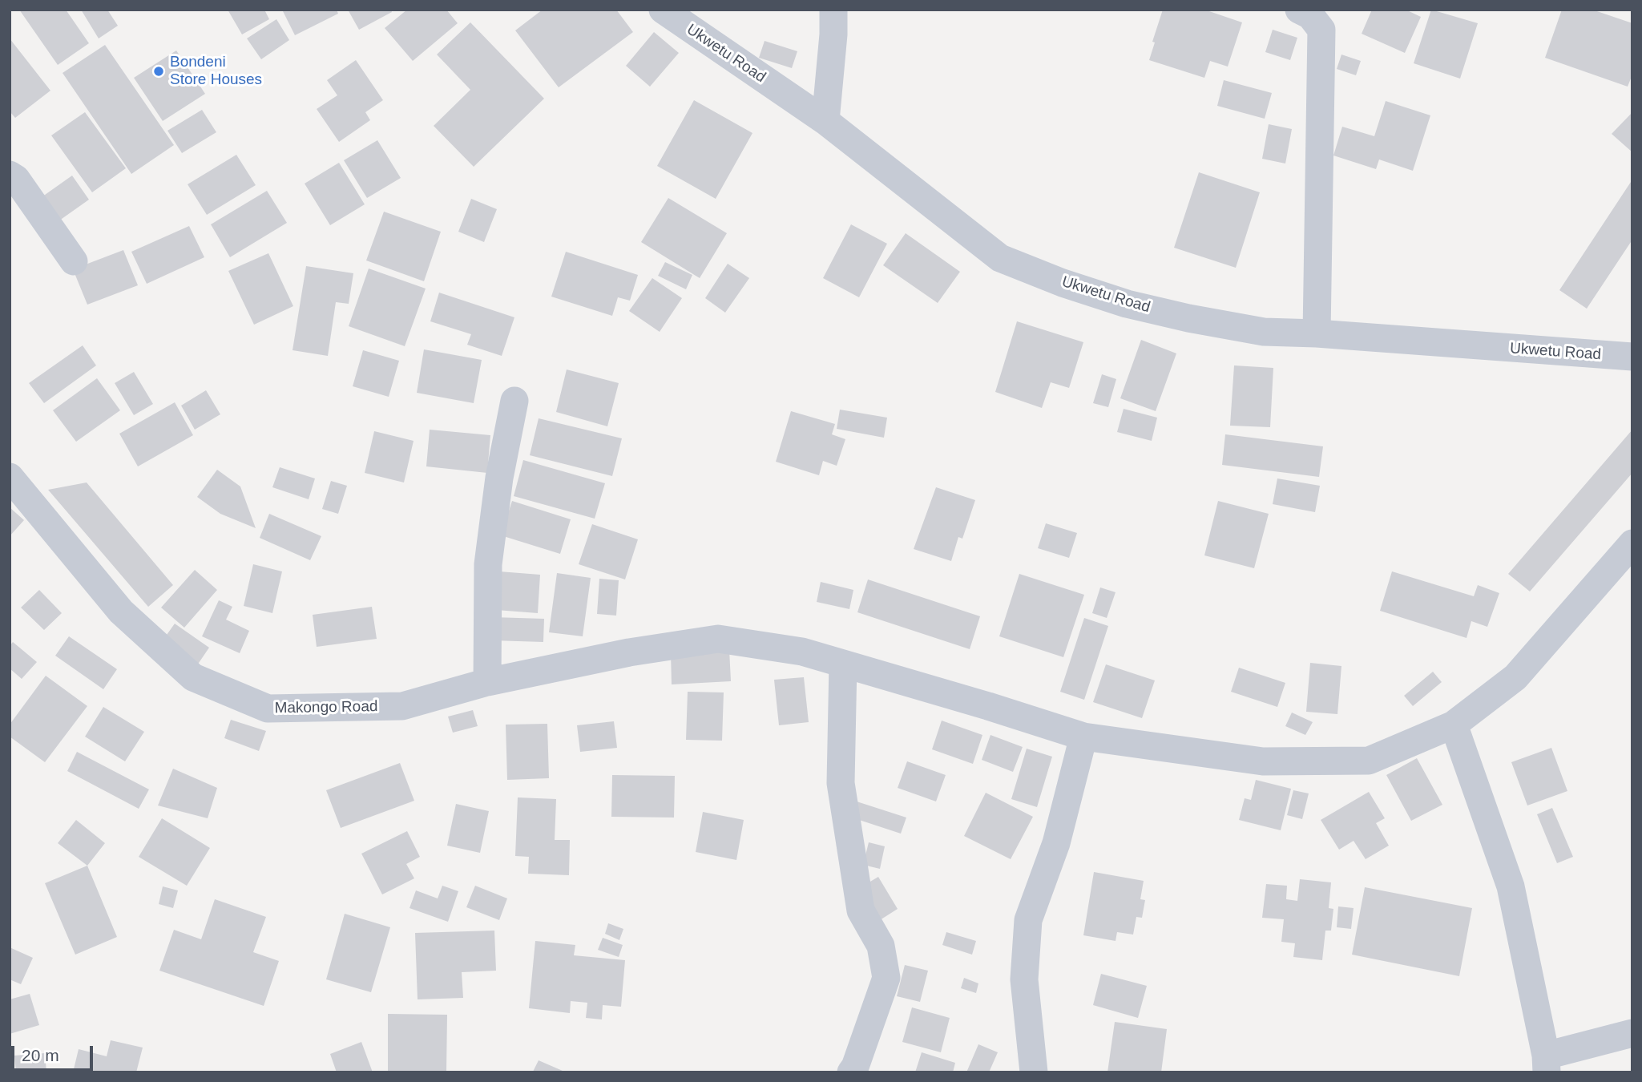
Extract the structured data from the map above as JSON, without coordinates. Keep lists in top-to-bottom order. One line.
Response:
{"streets":{"street":["Ukwetu Road","Makongo Road"]},"places":["Bondeni Store Houses"],"scale_bar":"20 m"}
